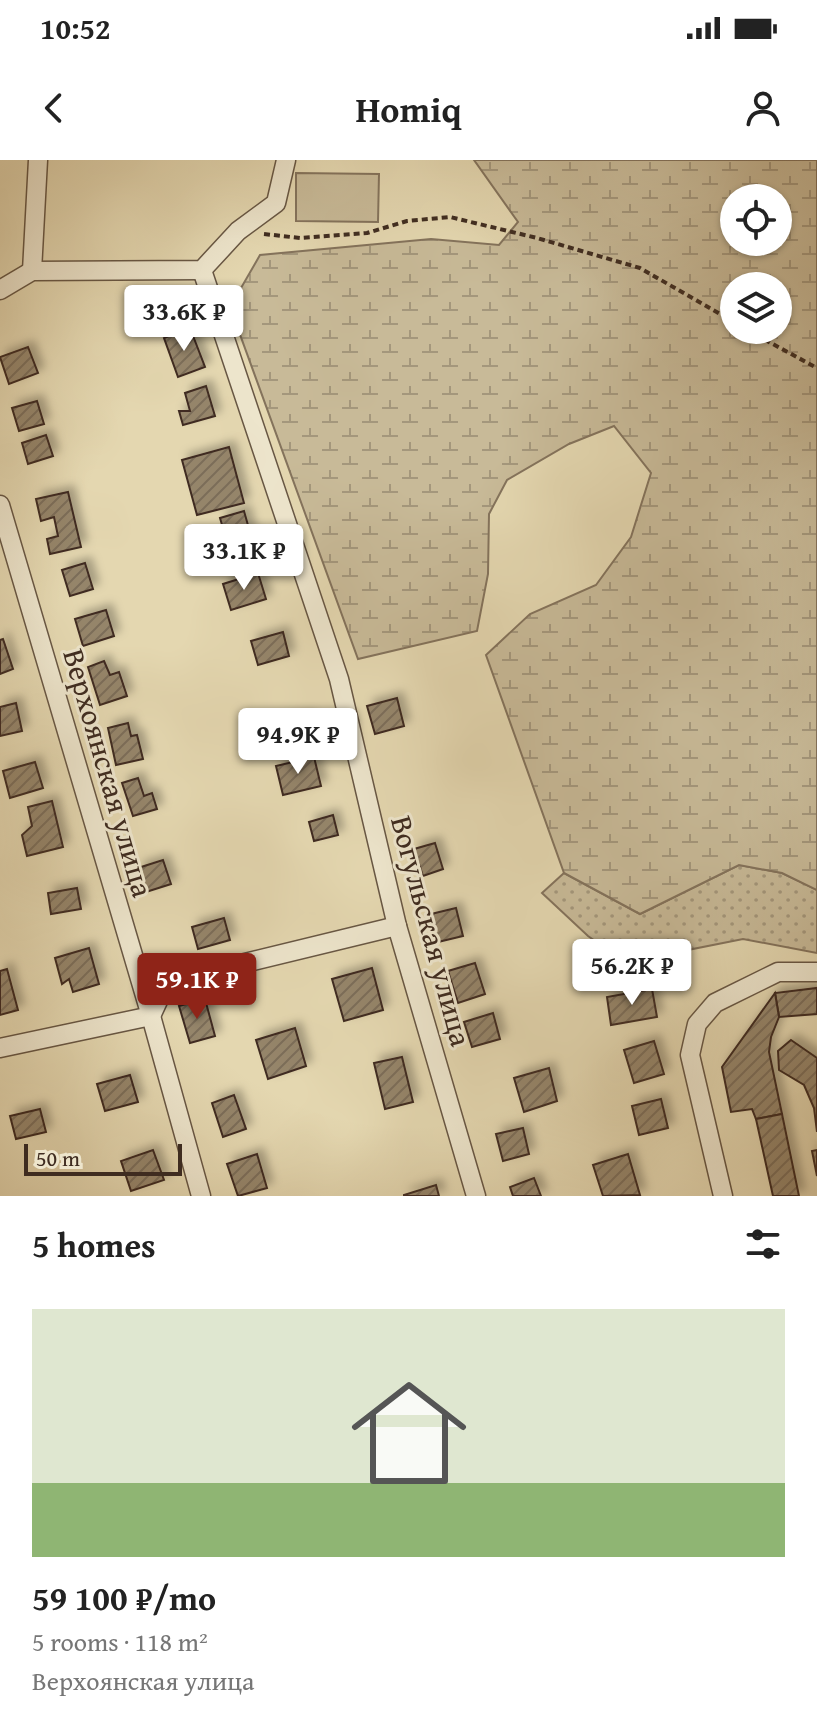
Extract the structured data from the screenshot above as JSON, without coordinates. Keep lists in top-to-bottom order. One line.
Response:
{"streets":{"street":["Верхоянская улица","Вогульская улица"]},"scale_bar":"50 m","page":{"status":"10:52","header":"Homiq","price":["33.6K ₽","33.1K ₽","94.9K ₽","56.2K ₽","59.1K ₽"],"scale":"50 m","heading":"5 homes","list":[{"name":"59 100 ₽/mo","note":"5 rooms · 118 m² · Верхоянская улица"}]}}
